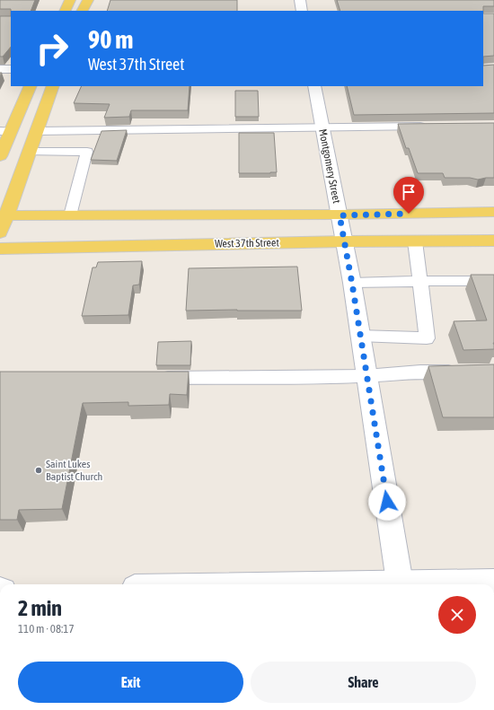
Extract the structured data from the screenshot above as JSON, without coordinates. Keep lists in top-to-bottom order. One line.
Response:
{"streets":{"main road":["Montgomery Street","West 37th Street"]},"crossings":[["Montgomery Street","West 37th Street"]],"places":["Saint Lukes Baptist Church"],"page":{"turn":["90 m","West 37th Street"],"heading":["2 min","110 m · 08:17"],"buttons":["Exit","Share"]}}
